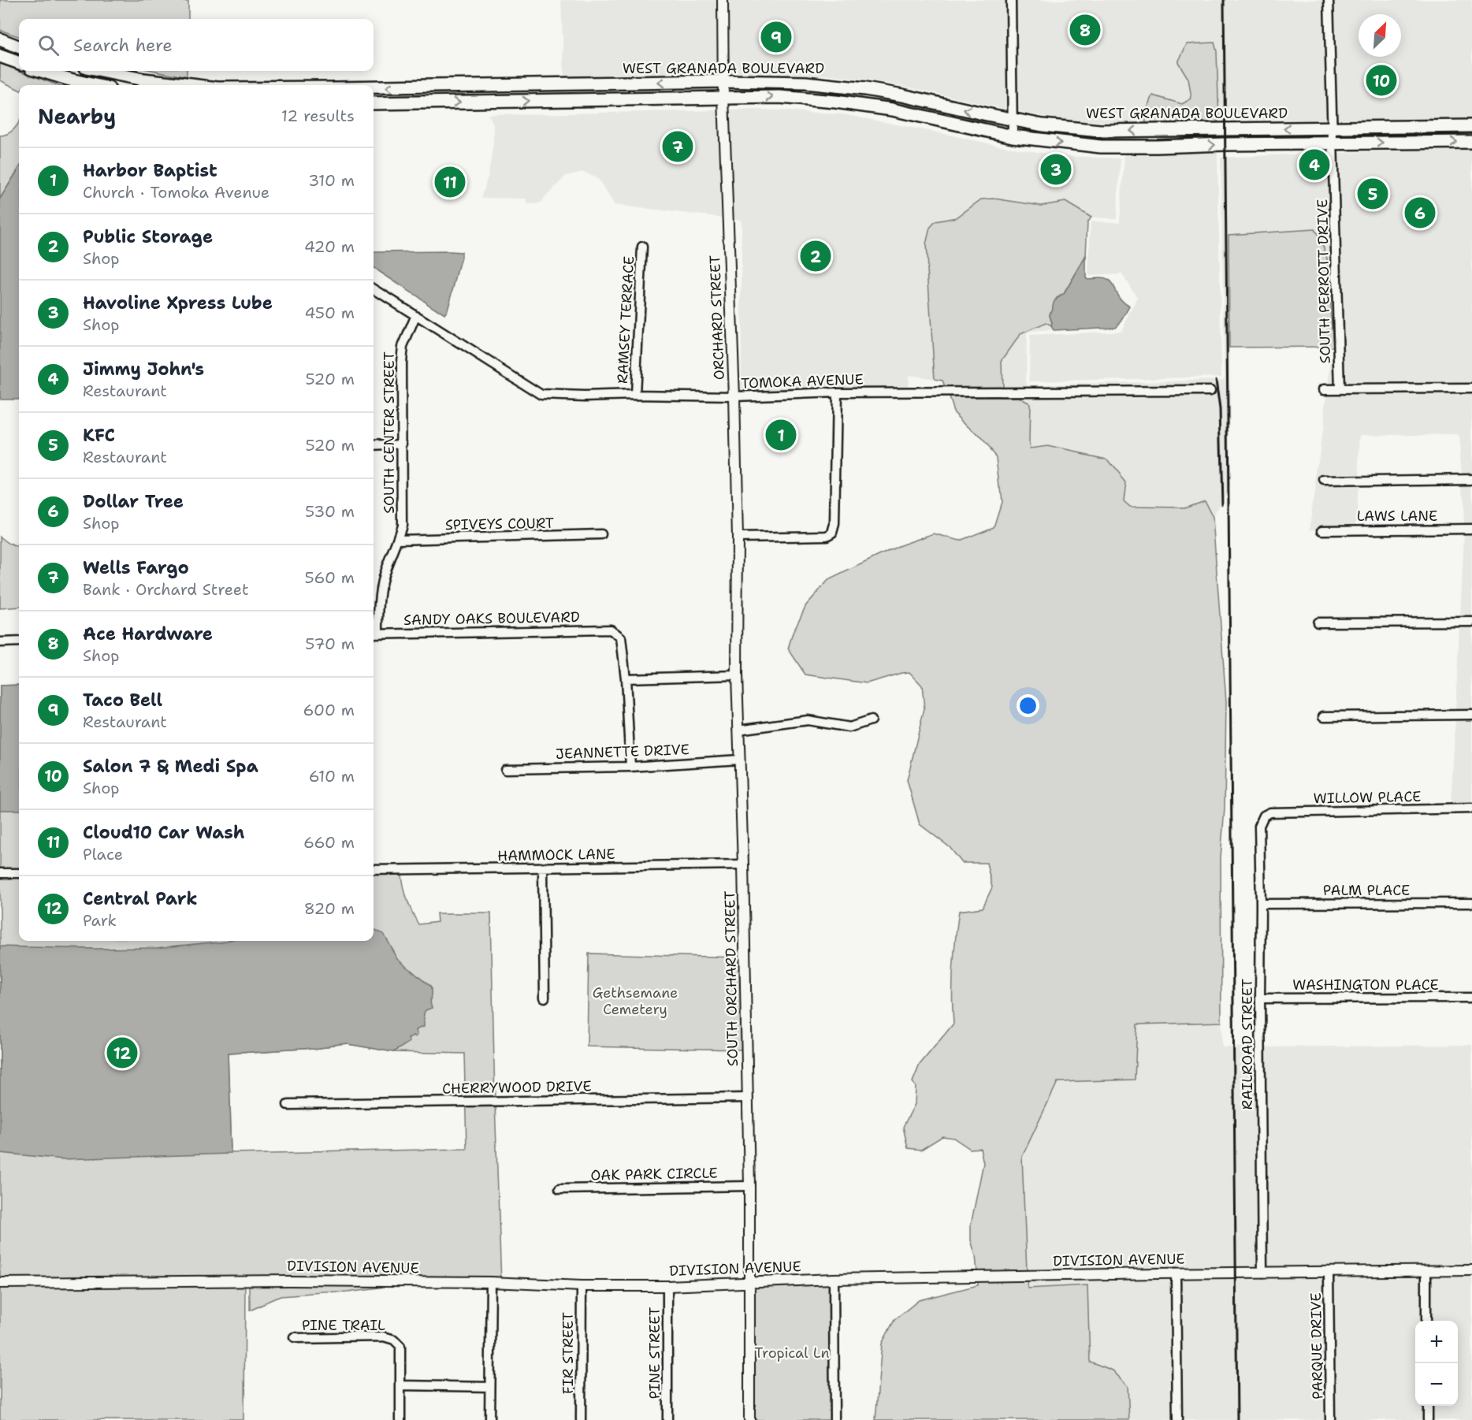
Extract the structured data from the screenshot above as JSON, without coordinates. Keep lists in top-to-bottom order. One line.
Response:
{"streets":{"main road":["WEST GRANADA BOULEVARD"],"street":["SOUTH PERROTT DRIVE","ORCHARD STREET","RAMSEY TERRACE","TOMOKA AVENUE","SOUTH CENTER STREET","LAWS LANE","SPIVEYS COURT","SANDY OAKS BOULEVARD","JEANNETTE DRIVE","WILLOW PLACE","HAMMOCK LANE","PALM PLACE","SOUTH ORCHARD STREET","WASHINGTON PLACE","RAILROAD STREET","CHERRYWOOD DRIVE","OAK PARK CIRCLE","DIVISION AVENUE","PINE TRAIL","PARQUE DRIVE","FIR STREET","PINE STREET"]},"crossings":[["WEST GRANADA BOULEVARD","SOUTH PERROTT DRIVE"],["WEST GRANADA BOULEVARD","ORCHARD STREET"],["ORCHARD STREET","TOMOKA AVENUE"],["ORCHARD STREET","SOUTH ORCHARD STREET"],["RAMSEY TERRACE","TOMOKA AVENUE"],["TOMOKA AVENUE","SOUTH CENTER STREET"],["SOUTH CENTER STREET","SPIVEYS COURT"],["SOUTH CENTER STREET","SANDY OAKS BOULEVARD"],["JEANNETTE DRIVE","SOUTH ORCHARD STREET"],["WILLOW PLACE","RAILROAD STREET"],["HAMMOCK LANE","SOUTH ORCHARD STREET"],["PALM PLACE","RAILROAD STREET"],["SOUTH ORCHARD STREET","CHERRYWOOD DRIVE"],["SOUTH ORCHARD STREET","OAK PARK CIRCLE"],["SOUTH ORCHARD STREET","DIVISION AVENUE"],["WASHINGTON PLACE","RAILROAD STREET"],["RAILROAD STREET","DIVISION AVENUE"],["DIVISION AVENUE","PARQUE DRIVE"],["DIVISION AVENUE","FIR STREET"],["DIVISION AVENUE","PINE STREET"]],"parks":["Gethsemane Cemetery","Tropical Ln"],"north":"top right","page":{"pins":["8","9","10","7","4","3","11","5","6","2","1","12"],"search":"Search here","heading":["Nearby","12 results"],"list":[{"mark":"1","name":"Harbor Baptist","note":"Church · Tomoka Avenue","value":"310 m"},{"mark":"2","name":"Public Storage","note":"Shop","value":"420 m"},{"mark":"3","name":"Havoline Xpress Lube","note":"Shop","value":"450 m"},{"mark":"4","name":"Jimmy John's","note":"Restaurant","value":"520 m"},{"mark":"5","name":"KFC","note":"Restaurant","value":"520 m"},{"mark":"6","name":"Dollar Tree","note":"Shop","value":"530 m"},{"mark":"7","name":"Wells Fargo","note":"Bank · Orchard Street","value":"560 m"},{"mark":"8","name":"Ace Hardware","note":"Shop","value":"570 m"},{"mark":"9","name":"Taco Bell","note":"Restaurant","value":"600 m"},{"mark":"10","name":"Salon 7 & Medi Spa","note":"Shop","value":"610 m"},{"mark":"11","name":"Cloud10 Car Wash","note":"Place","value":"660 m"},{"mark":"12","name":"Central Park","note":"Park","value":"820 m"}],"map_buttons":["+","−"]}}
